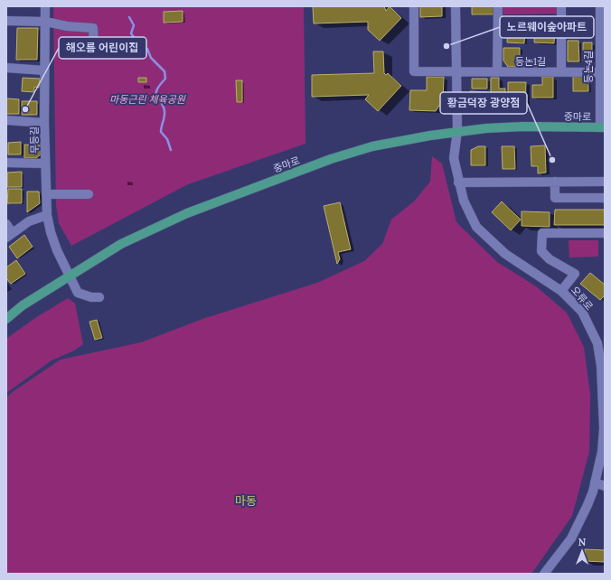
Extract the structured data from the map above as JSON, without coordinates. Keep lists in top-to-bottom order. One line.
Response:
{"streets":{"main road":["중마로"],"street":["등논1길","등논4길","무등길","오류로"]},"crossings":[["등논1길","등논4길"],["등논1길","오류로"],["등논4길","중마로"],["중마로","무등길"],["중마로","오류로"]],"districts":["마동"],"parks":["마동근린 체육공원"],"places":["노르웨이숲아파트","해오름 어린이집","황금덕장 광양점"],"north":"top"}
